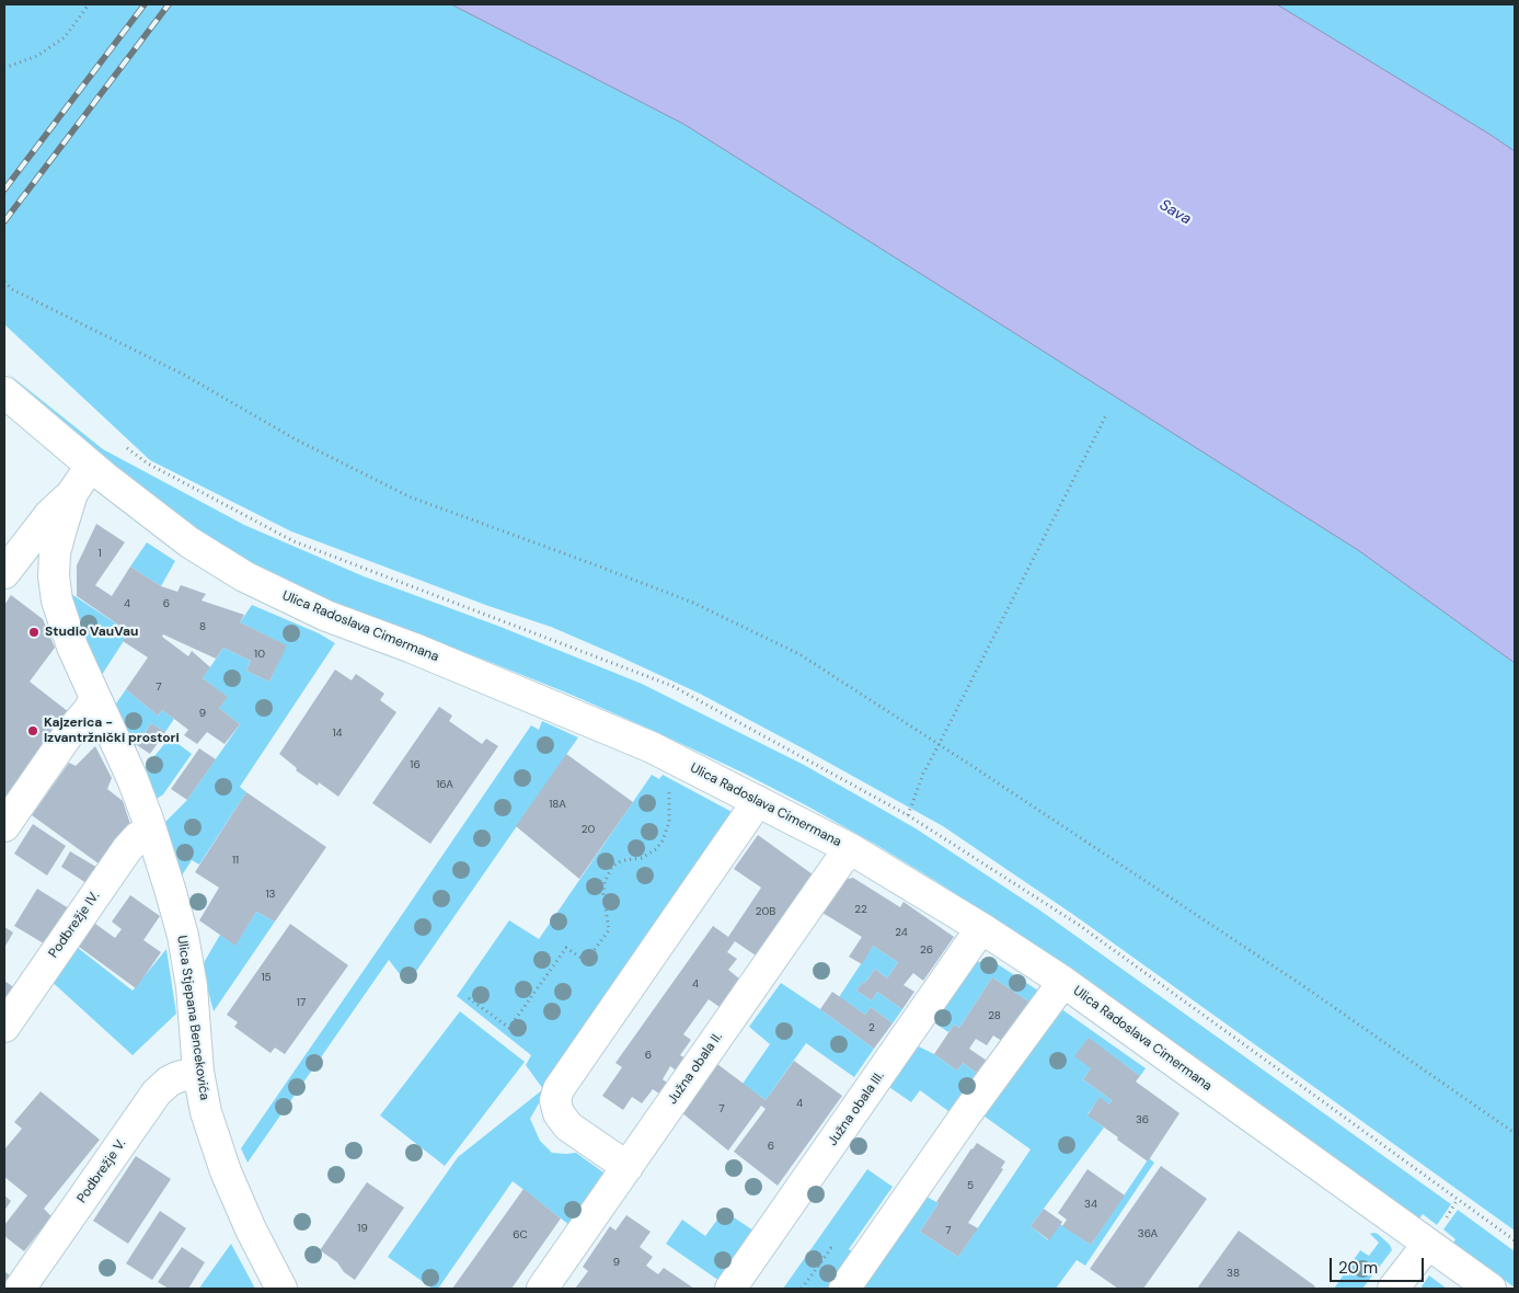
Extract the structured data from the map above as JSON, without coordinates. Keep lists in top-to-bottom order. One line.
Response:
{"streets":{"street":["Ulica Radoslava Cimermana","Podbrežje IV.","Ulica Stjepana Bencekovića","Južna obala II.","Južna obala III.","Podbrežje V."]},"crossings":[["Ulica Radoslava Cimermana","Ulica Stjepana Bencekovića"],["Ulica Radoslava Cimermana","Južna obala II."],["Ulica Radoslava Cimermana","Južna obala III."],["Podbrežje IV.","Ulica Stjepana Bencekovića"],["Ulica Stjepana Bencekovića","Podbrežje V."]],"water":["Sava"],"places":["Studio VauVau","Kajzerica - Izvantržnički prostori"],"house_numbers":["1","4","6","8","10","7","9","14","16","16A","18A","20","11","13","22","20B","24","26","15","4","17","28","2","6","4","7","36","6","5","34","19","7","36A","6C","9","38"],"scale_bar":"20 m"}
